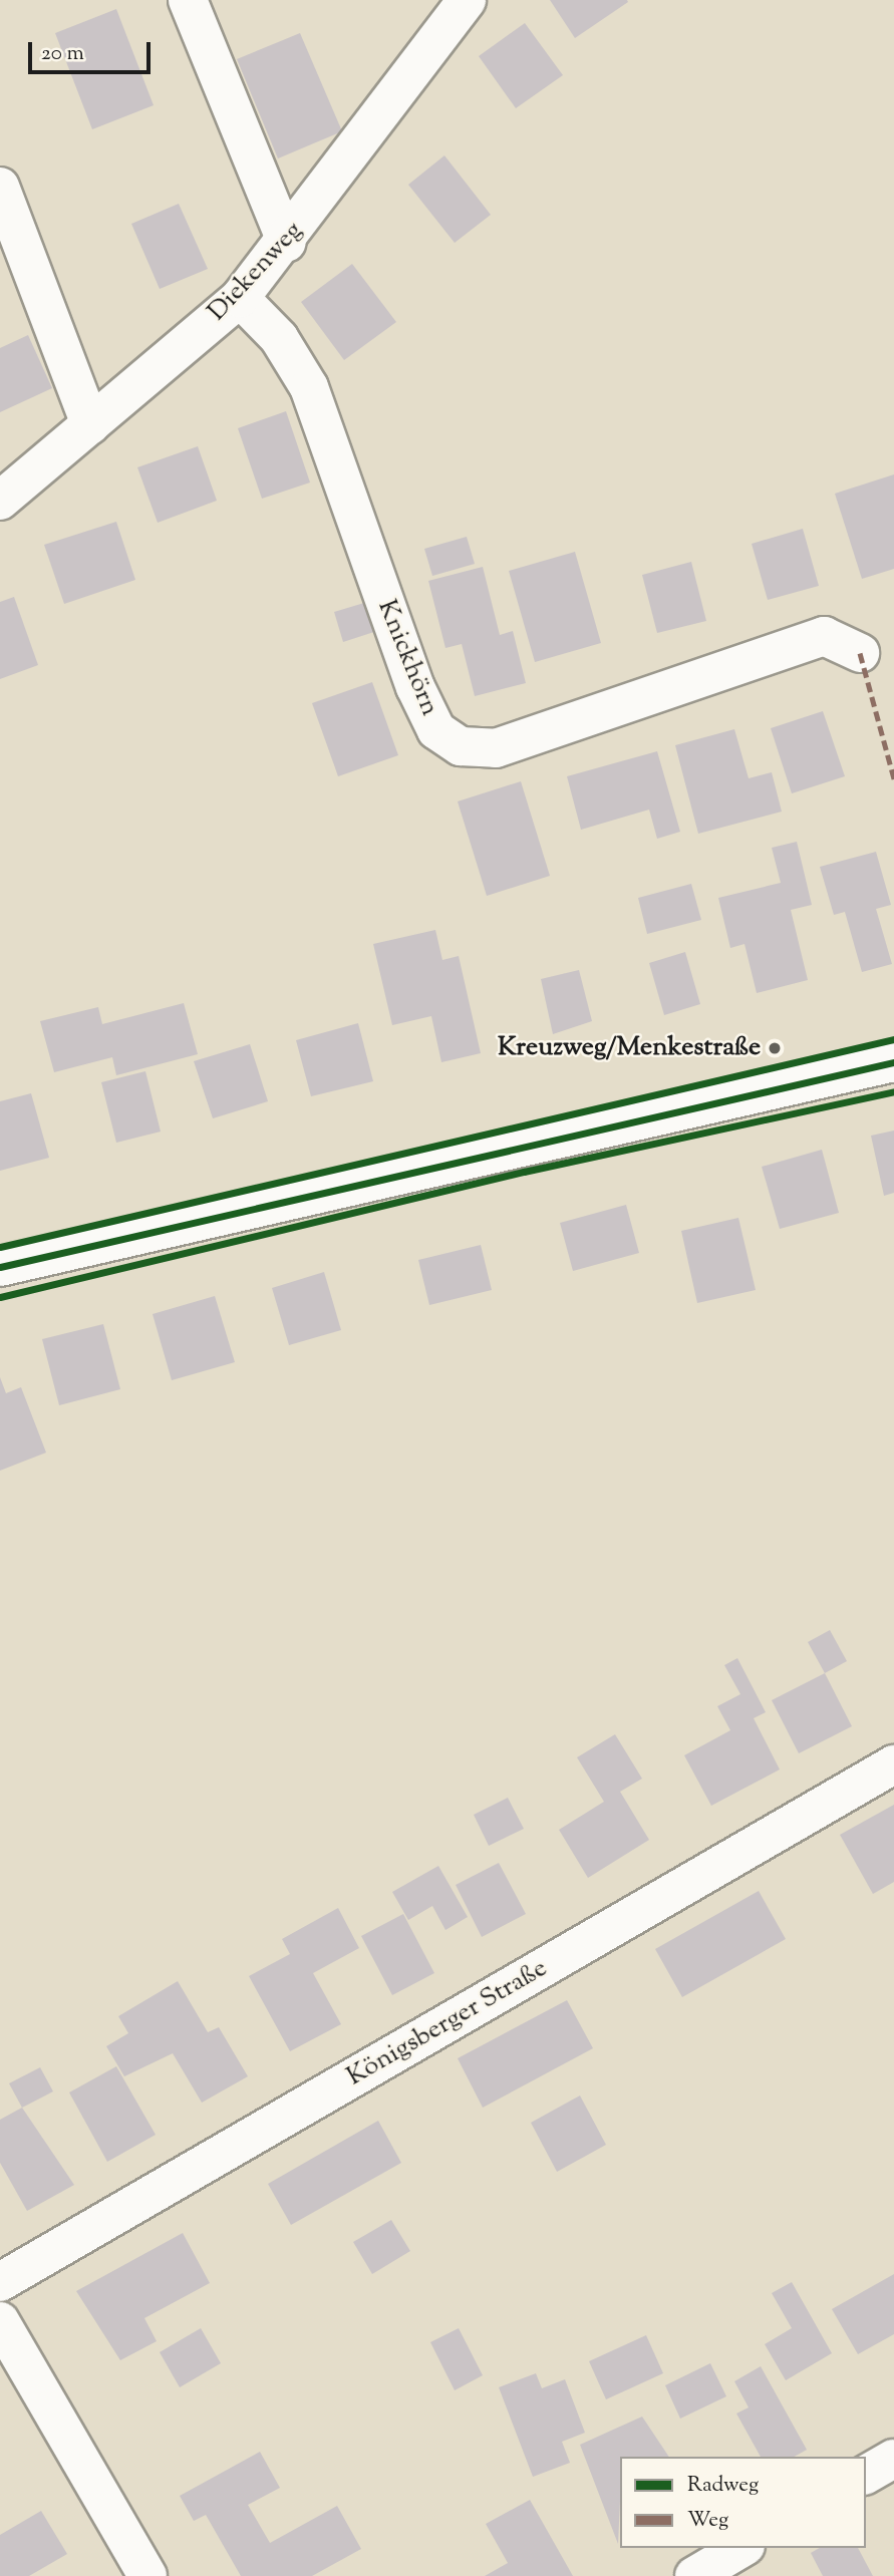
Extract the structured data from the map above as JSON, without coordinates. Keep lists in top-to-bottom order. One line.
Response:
{"streets":{"street":["Diekenweg","Knickhörn","Königsberger Straße"]},"crossings":[["Diekenweg","Knickhörn"]],"places":["Kreuzweg/Menkestraße"],"legend":["Radweg","Weg"],"scale_bar":"20 m"}
